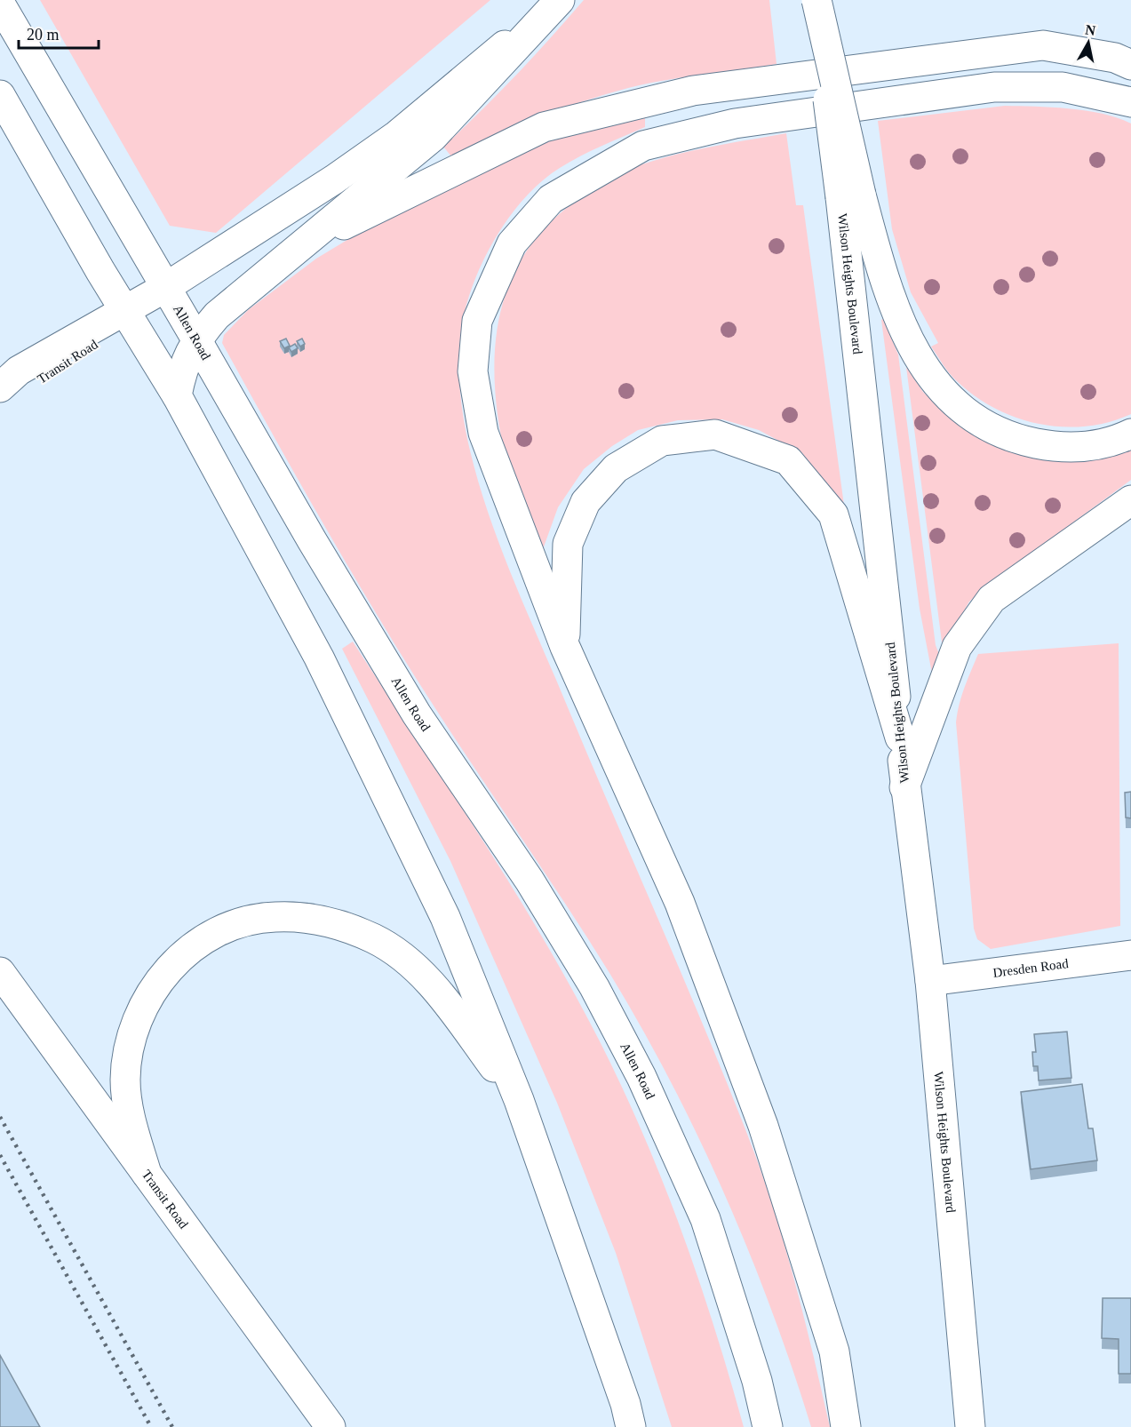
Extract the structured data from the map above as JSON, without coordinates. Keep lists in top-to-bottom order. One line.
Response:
{"streets":{"main road":["Wilson Heights Boulevard","Allen Road","Transit Road","Dresden Road"]},"crossings":[["Wilson Heights Boulevard","Dresden Road"],["Allen Road","Transit Road"]],"scale_bar":"20 m","north":"top"}
